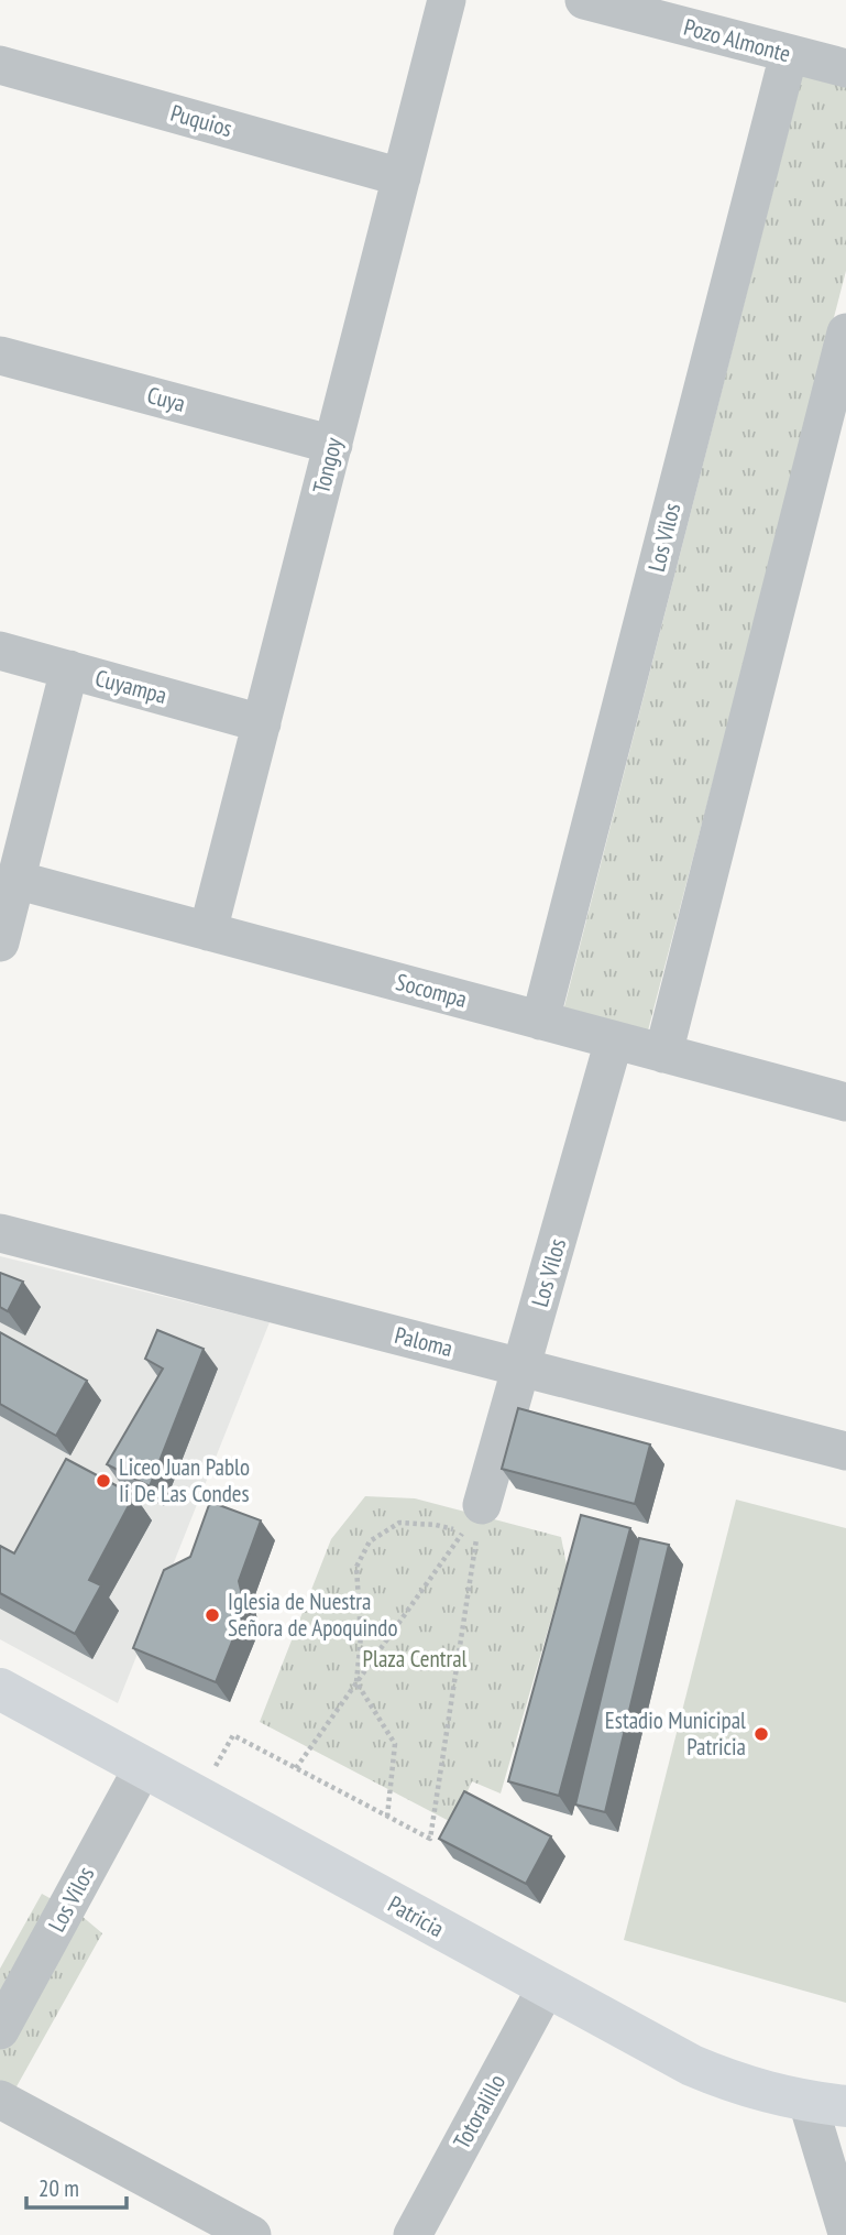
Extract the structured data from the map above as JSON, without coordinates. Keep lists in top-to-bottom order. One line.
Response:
{"streets":{"street":["Pozo Almonte","Puquios","Cuya","Tongoy","Los Vilos","Cuyampa","Socompa","Paloma","Patricia","Totoralillo"]},"crossings":[["Pozo Almonte","Los Vilos"],["Puquios","Tongoy"],["Cuya","Tongoy"],["Tongoy","Cuyampa"],["Tongoy","Socompa"],["Los Vilos","Socompa"],["Los Vilos","Paloma"],["Los Vilos","Patricia"],["Patricia","Totoralillo"]],"parks":["Plaza Central"],"places":["Liceo Juan Pablo Ii De Las Condes","Iglesia de Nuestra Señora de Apoquindo","Estadio Municipal Patricia"],"scale_bar":"20 m"}
